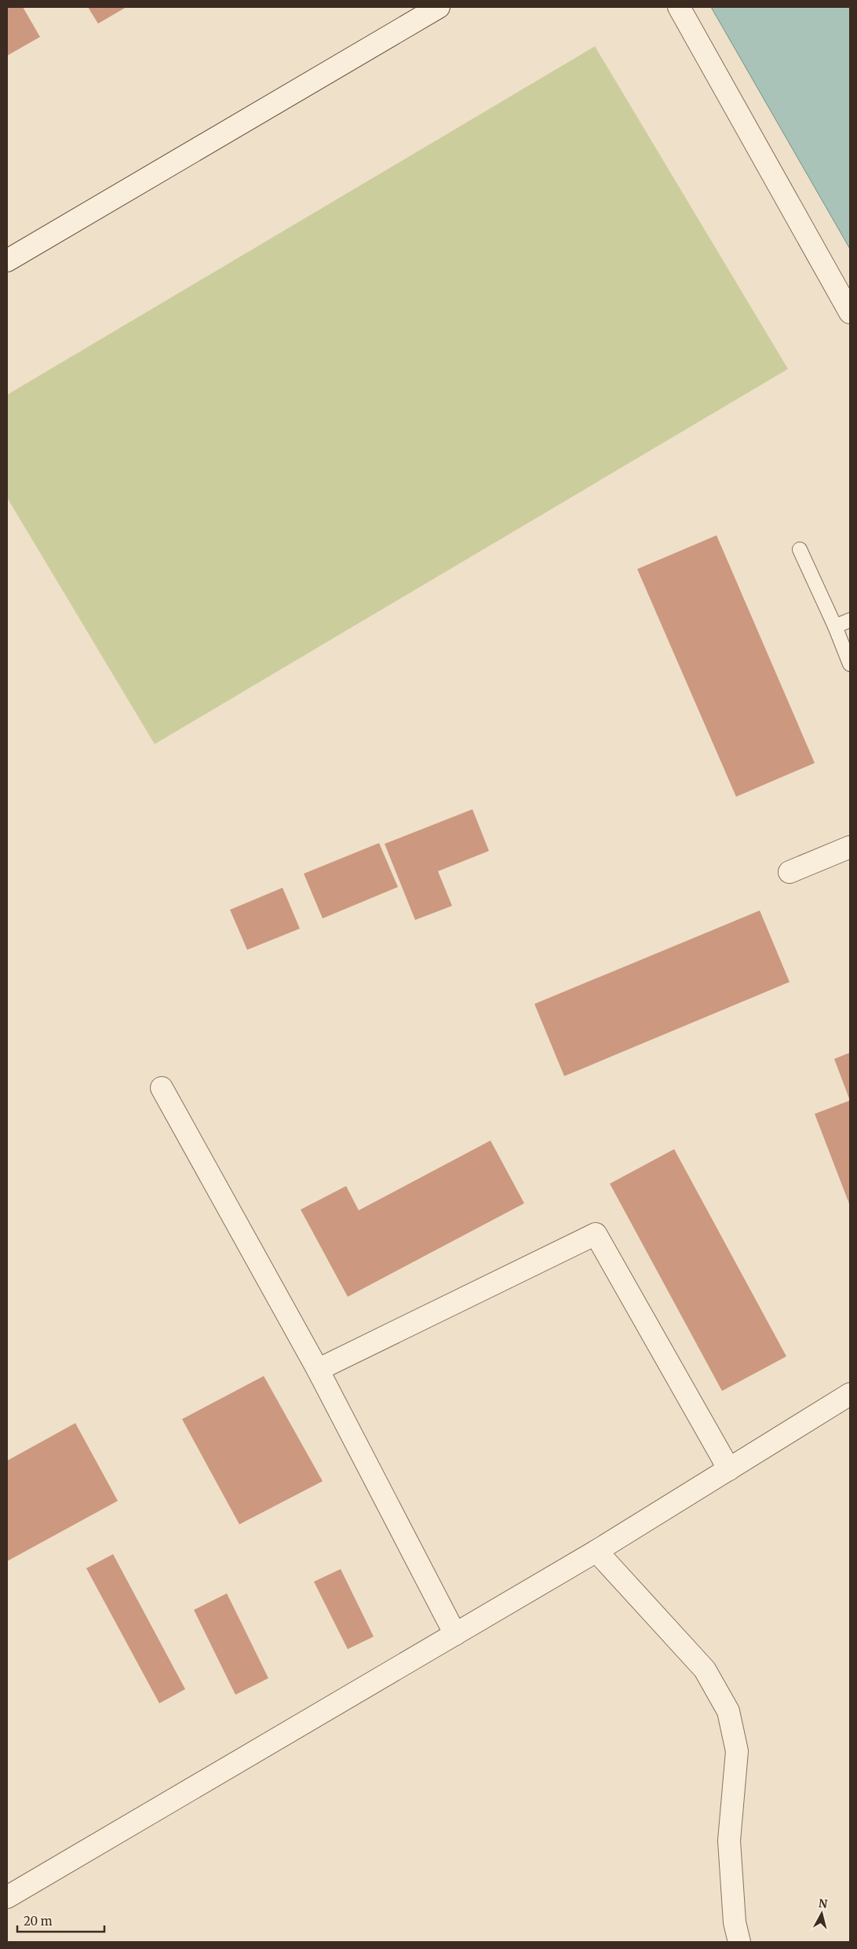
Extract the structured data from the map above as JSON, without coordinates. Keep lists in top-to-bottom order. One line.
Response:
{"scale_bar":"20 m","north":"top"}
